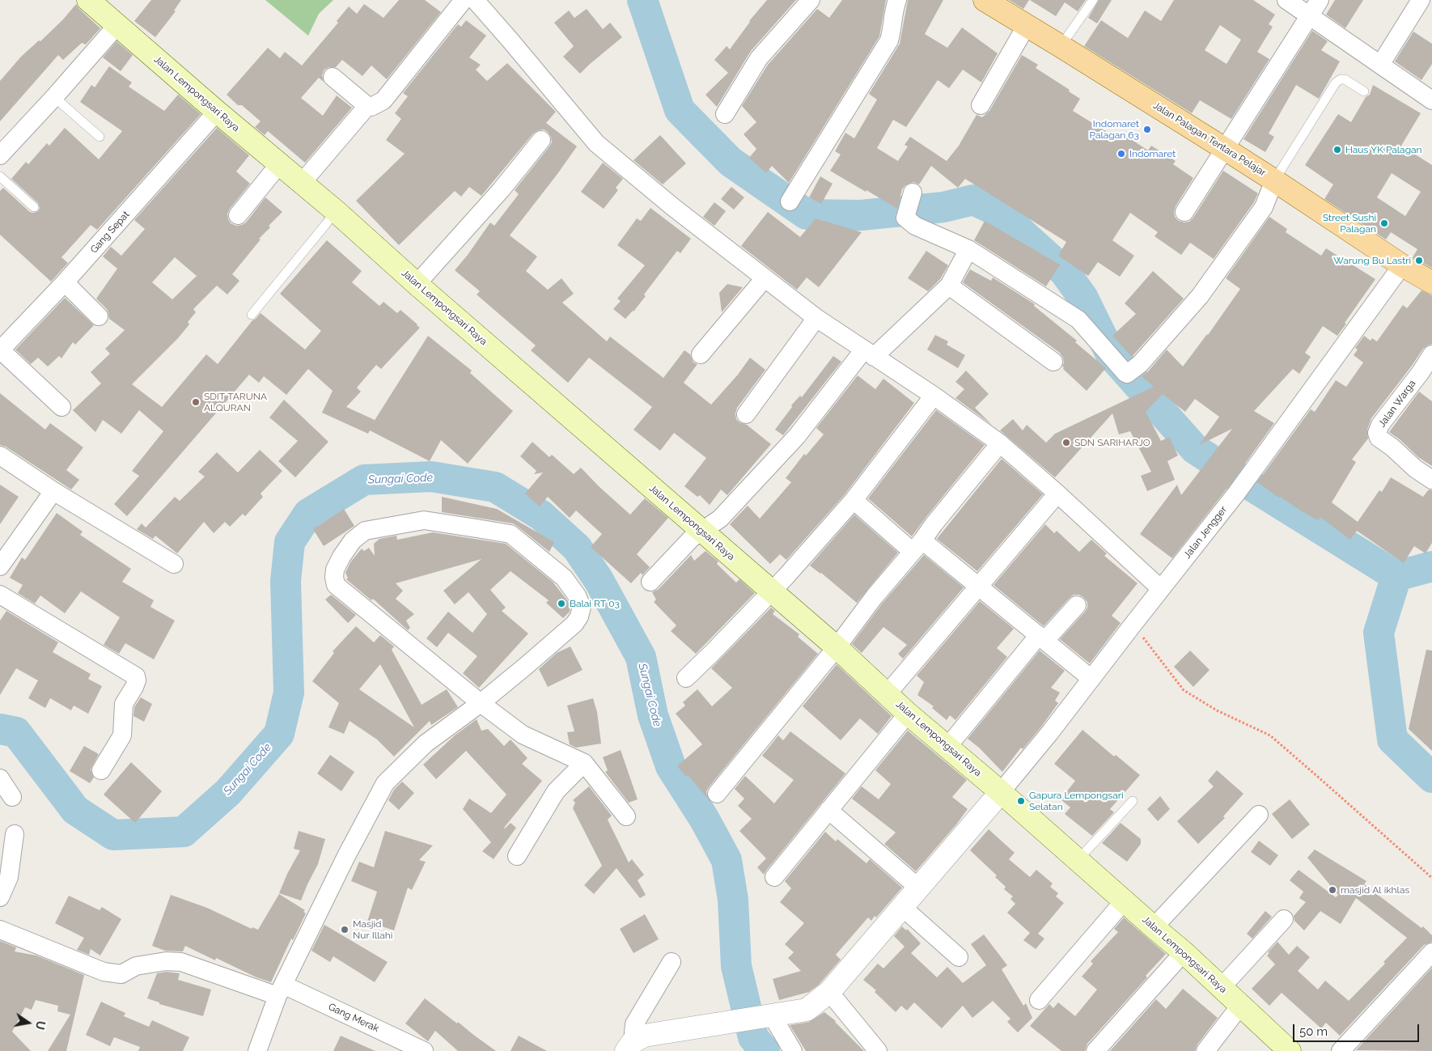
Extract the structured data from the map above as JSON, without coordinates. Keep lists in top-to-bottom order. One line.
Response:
{"streets":{"main road":["Jalan Lempongsari Raya","Jalan Palagan Tentara Pelajar"],"street":["Gang Sepat","Jalan Warga","Jalan Jengger","Gang Merak"]},"crossings":[["Jalan Lempongsari Raya","Gang Sepat"],["Jalan Lempongsari Raya","Jalan Jengger"],["Jalan Palagan Tentara Pelajar","Jalan Jengger"]],"water":["Sungai Code"],"places":["Indomaret Palagan 63","Haus YK Palagan","Indomaret","Street Sushi Palagan","Warung Bu Lastri","SDIT TARUNA ALQURAN","SDN SARIHARJO","Balai RT 03","Gapura Lempongsari Selatan","masjid Al ikhlas","Masjid Nur Illahi"],"scale_bar":"50 m","north":"right"}
